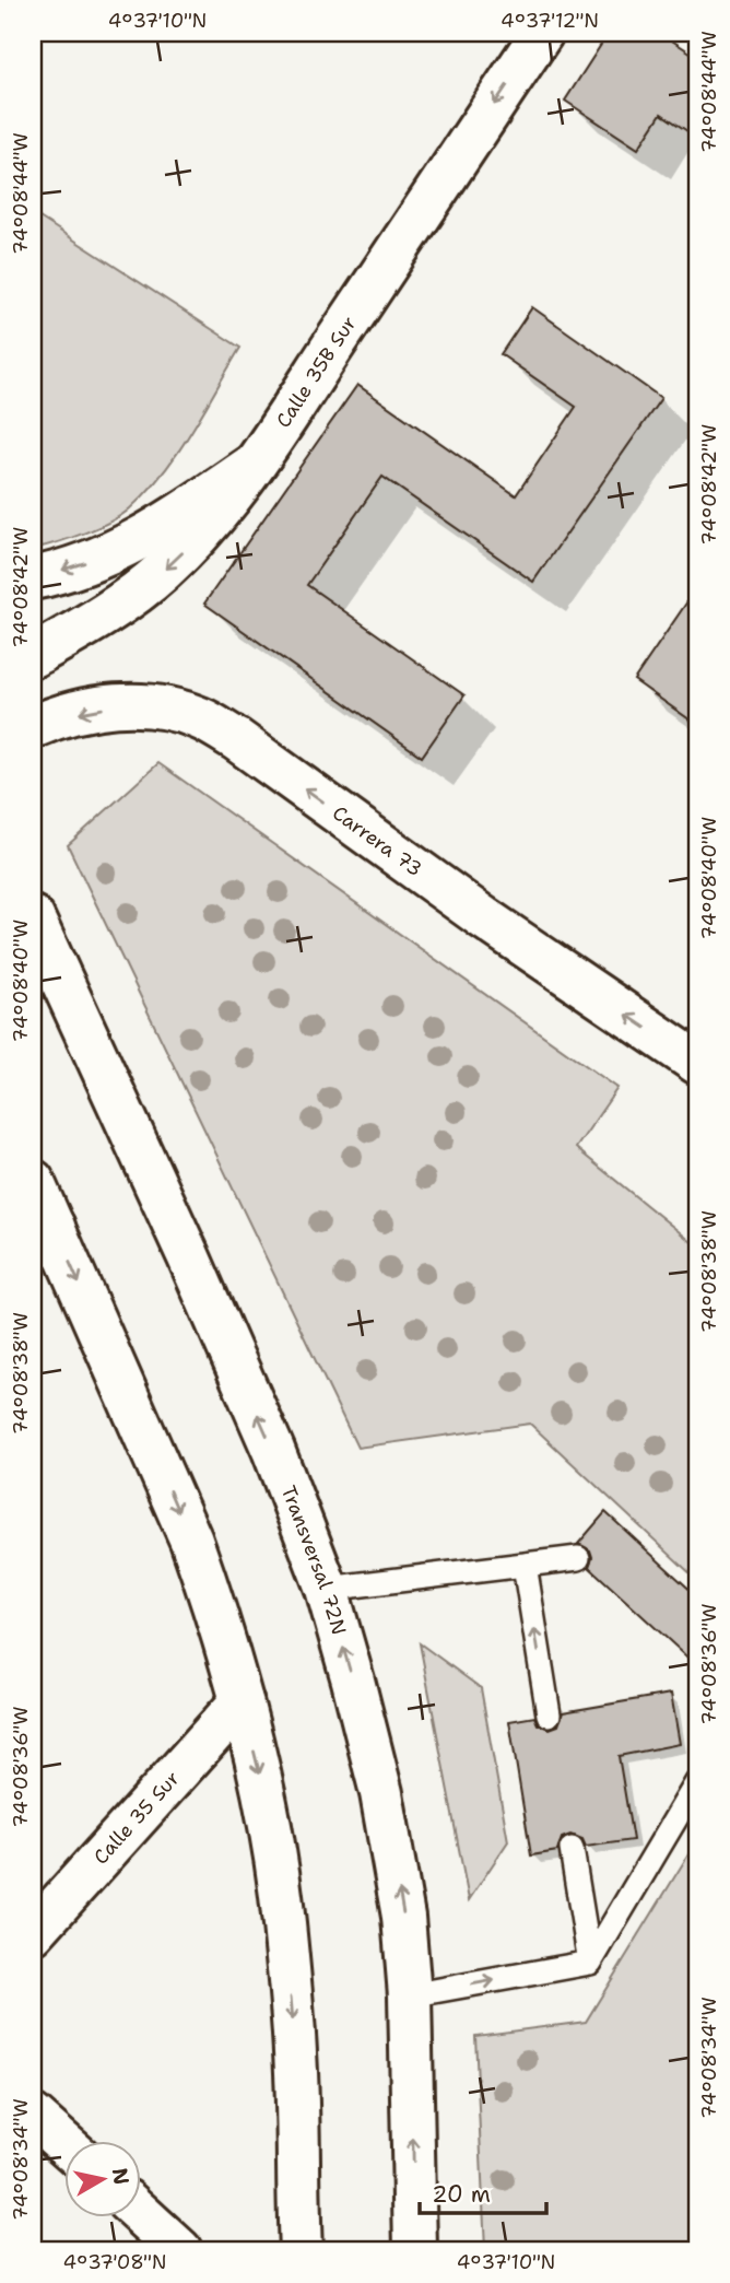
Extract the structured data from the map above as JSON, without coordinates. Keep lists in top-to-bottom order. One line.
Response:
{"streets":{"main road":["Calle 35B Sur","Carrera 73","Transversal 72N","Calle 35 Sur"]},"one_way":["Carrera 73"],"scale_bar":"20 m","north":"right","coordinates":["4°37'10\"N","4°37'12\"N","74°08'44\"W","74°08'42\"W","74°08'40\"W","74°08'38\"W","74°08'36\"W","74°08'34\"W","4°37'08\"N"]}
